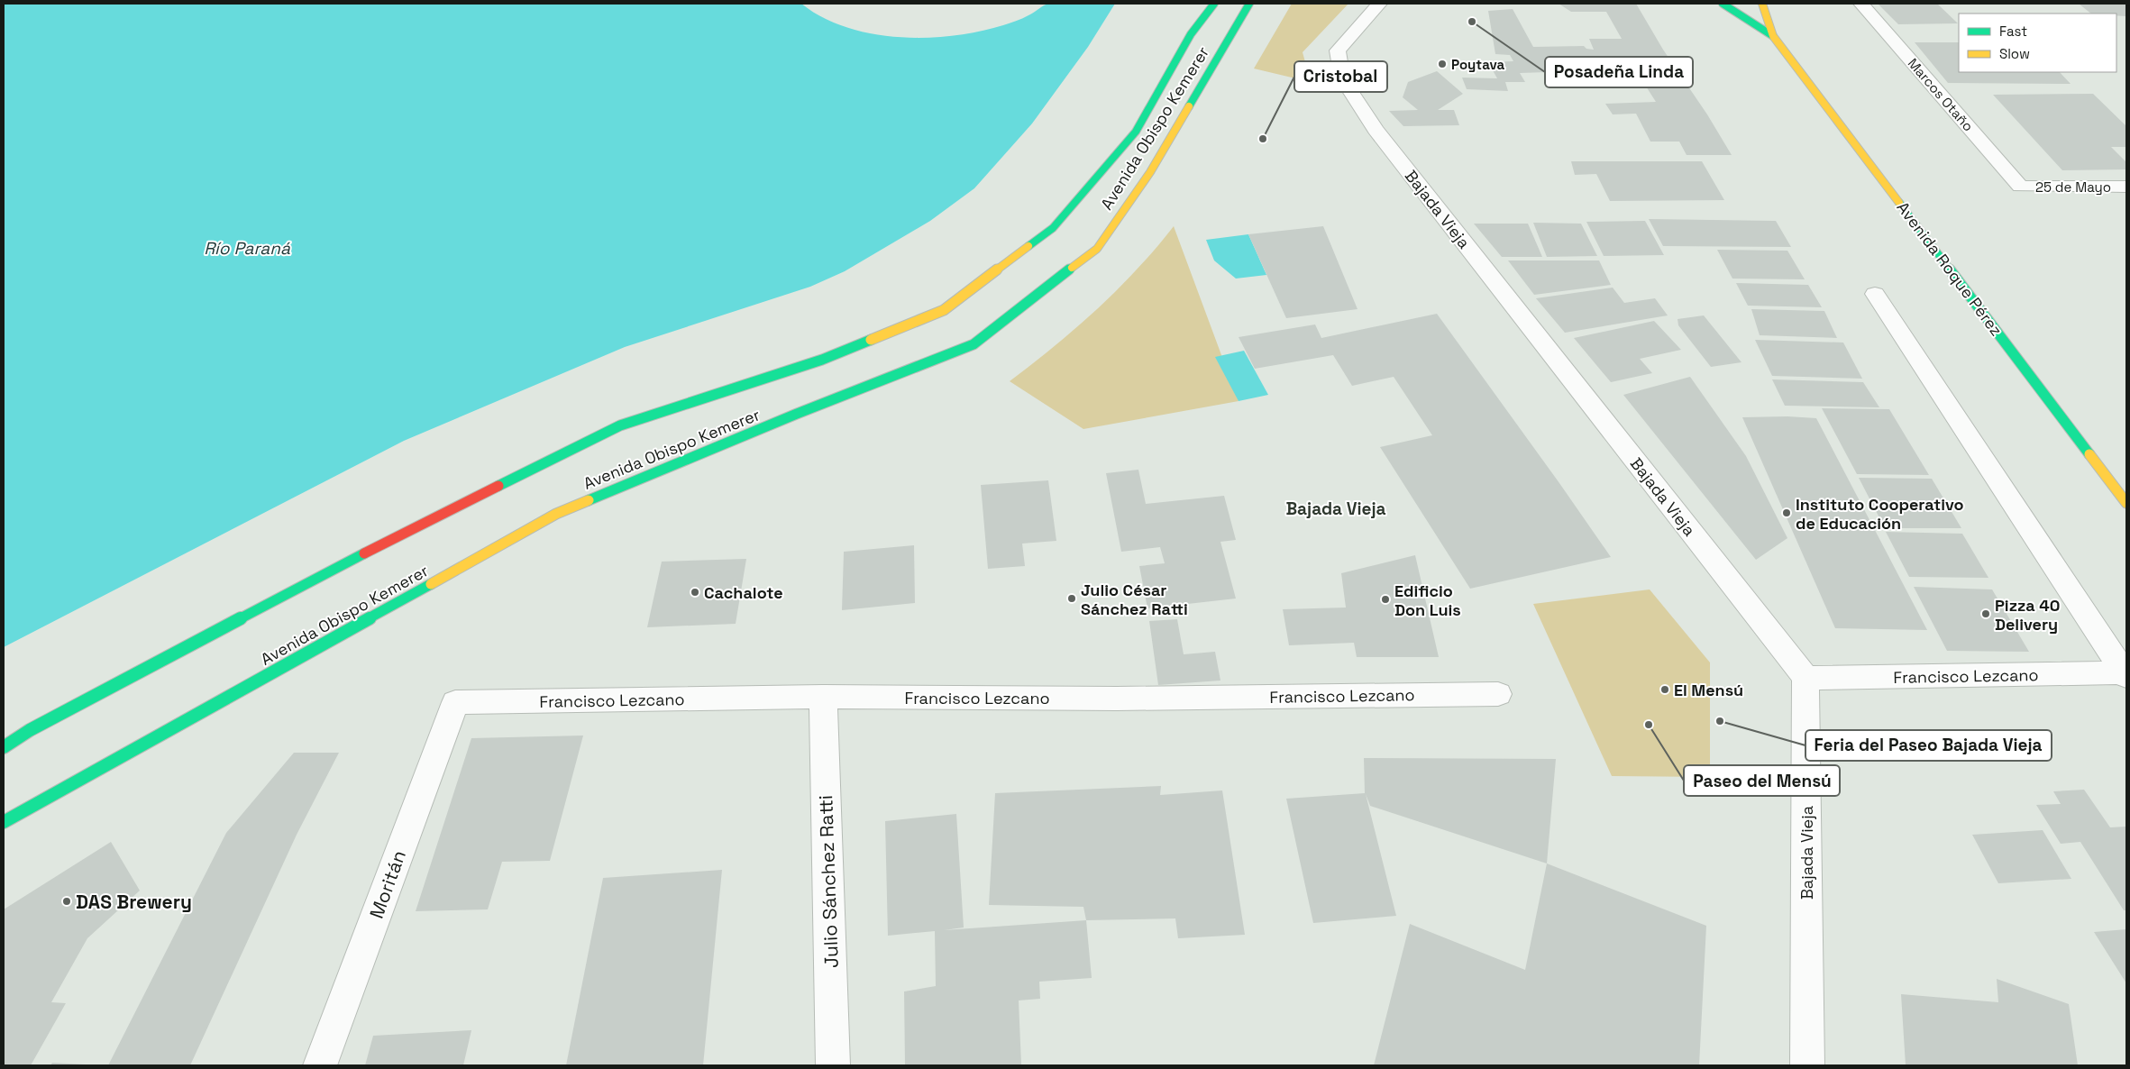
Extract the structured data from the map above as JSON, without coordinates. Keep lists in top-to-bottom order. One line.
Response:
{"streets":{"main road":["Avenida Obispo Kemerer","Avenida Roque Pérez"],"street":["Marcos Otaño","25 de Mayo","Bajada Vieja","Francisco Lezcano","Julio Sánchez Ratti","Moritán"]},"crossings":[["Marcos Otaño","25 de Mayo"],["Bajada Vieja","Francisco Lezcano"],["Francisco Lezcano","Julio Sánchez Ratti"],["Francisco Lezcano","Moritán"]],"districts":["Bajada Vieja"],"water":["Río Paraná"],"places":["Posadeña Linda","Poytava","Cristobal","Instituto Cooperativo de Educación","Cachalote","Julio César Sánchez Ratti","Edificio Don Luis","Pizza 40 Delivery","El Mensú","Feria del Paseo Bajada Vieja","Paseo del Mensú","DAS Brewery"],"legend":["Fast","Slow"]}
